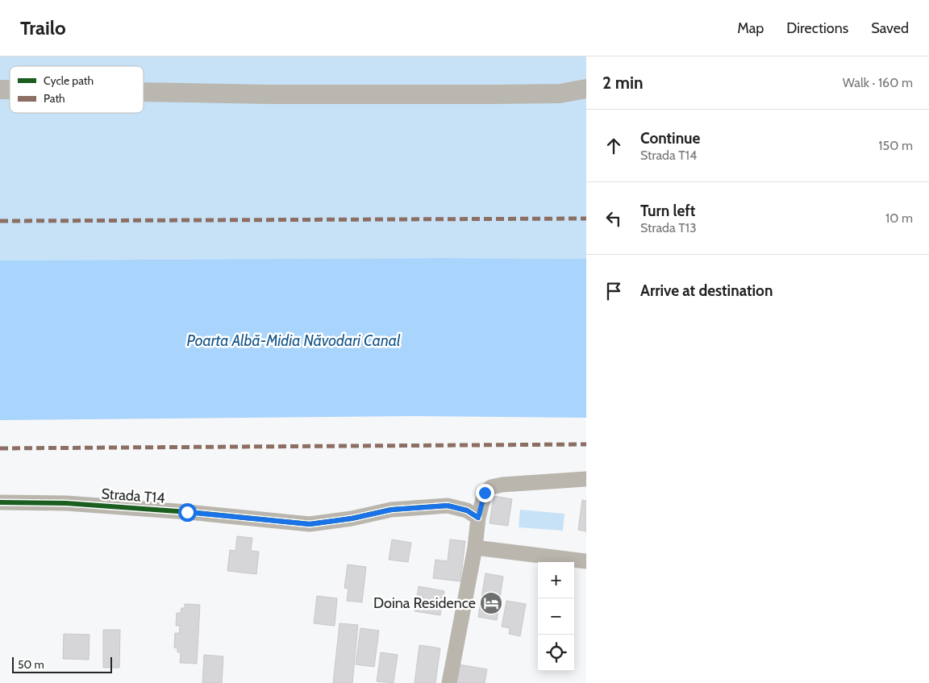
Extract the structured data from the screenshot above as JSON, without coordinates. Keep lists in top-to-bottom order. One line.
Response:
{"streets":{"street":["Strada T14"]},"water":["Poarta Albă-Midia Năvodari Canal"],"places":{"hotel":["Doina Residence"]},"legend":["Cycle path","Path"],"scale_bar":"50 m","page":{"header":"Trailo","nav":["Map","Directions","Saved"],"heading":["2 min","Walk · 160 m"],"list":[["Continue","Strada T14","150 m"],["Turn left","Strada T13","10 m"],"Arrive at destination"],"map_buttons":["+","−"],"scale":"50 m"}}
